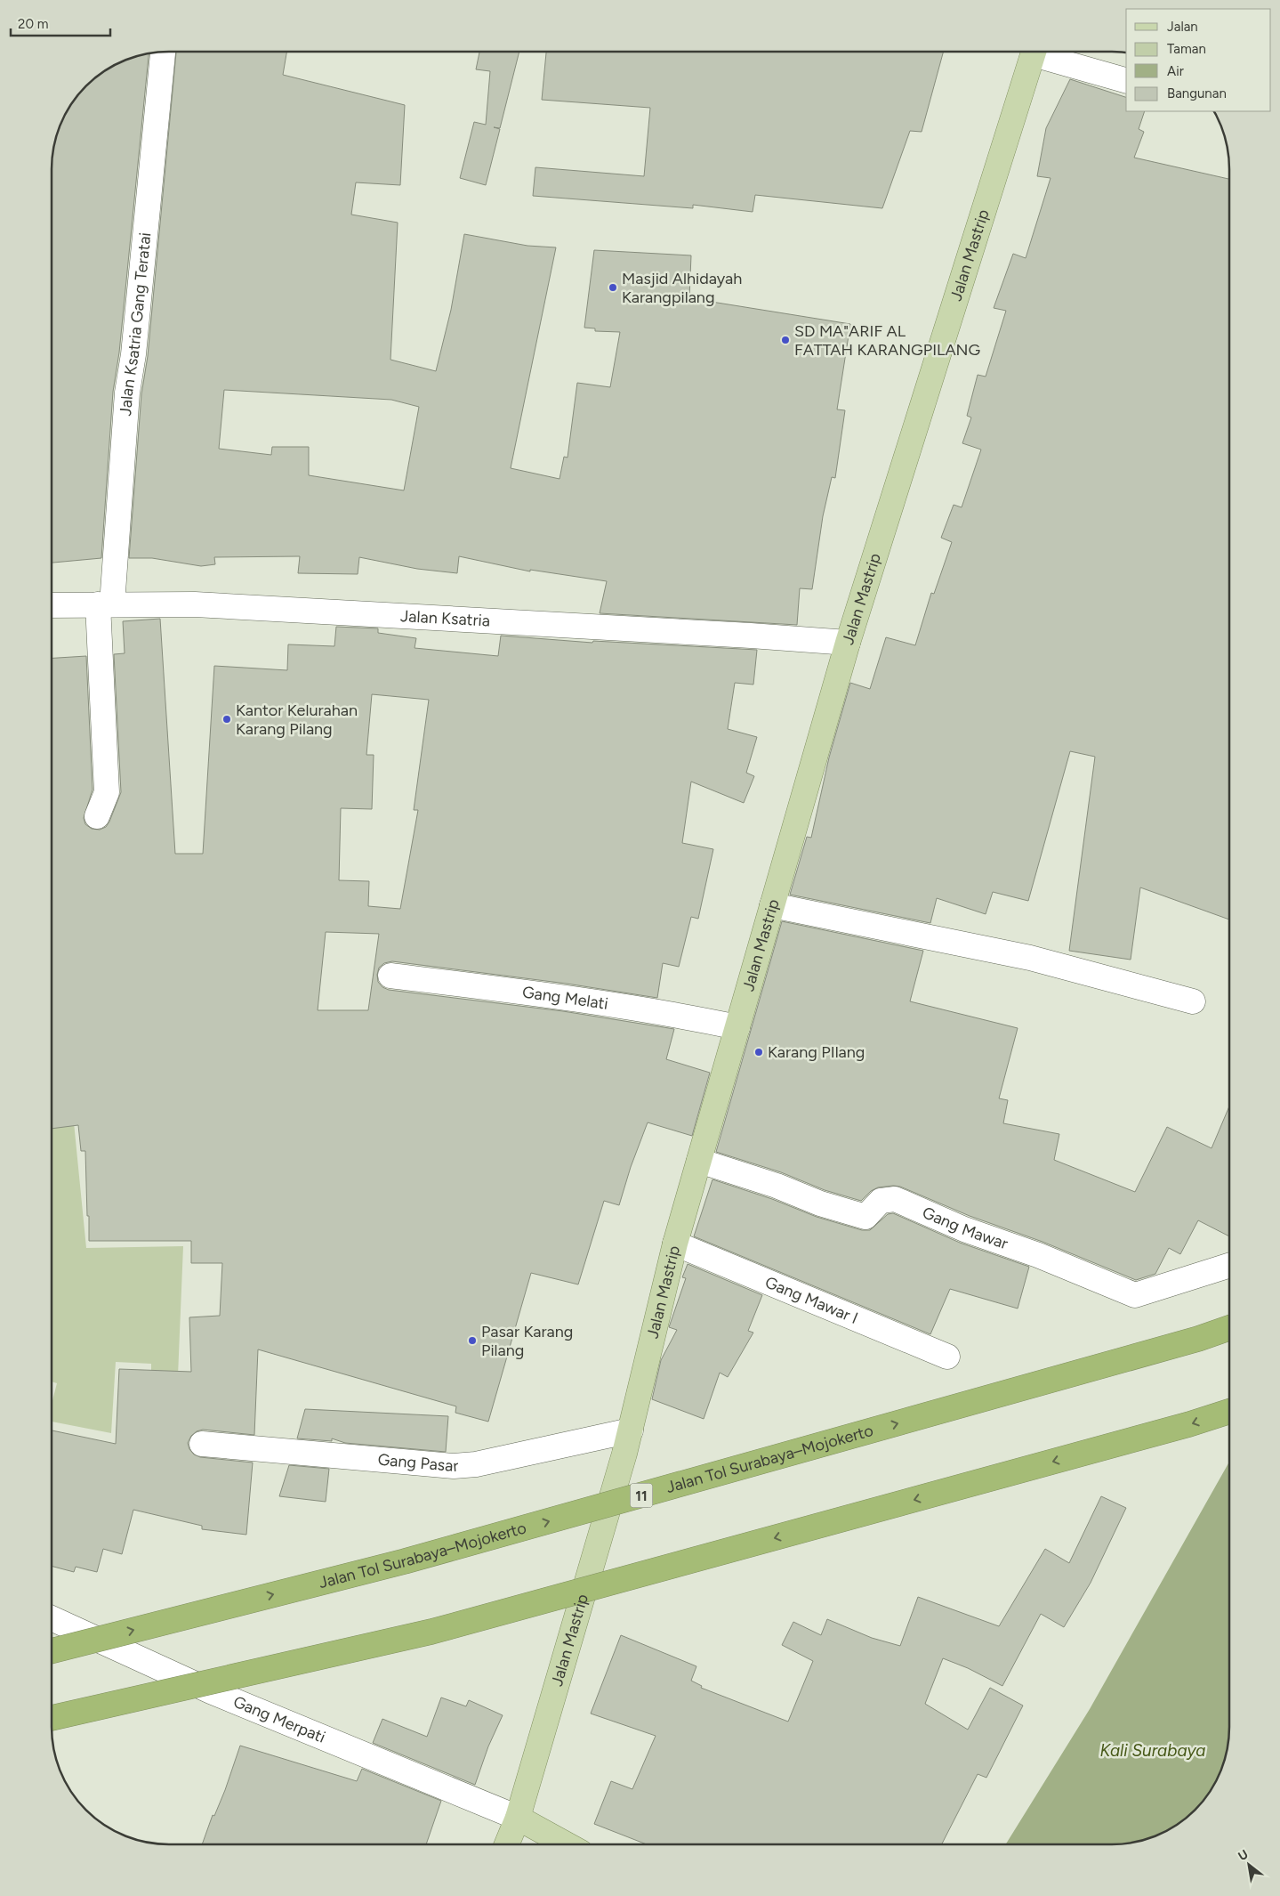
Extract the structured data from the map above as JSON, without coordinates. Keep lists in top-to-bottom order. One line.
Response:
{"streets":{"highway":["Jalan Tol Surabaya–Mojokerto","11"],"main road":["Jalan Mastrip"],"street":["Jalan Ksatria Gang Teratai","Jalan Ksatria","Gang Melati","Gang Mawar","Gang Mawar I","Gang Pasar","Gang Merpati"]},"crossings":[["Jalan Mastrip","Jalan Ksatria"],["Jalan Mastrip","Gang Melati"],["Jalan Mastrip","Gang Mawar"],["Jalan Mastrip","Gang Mawar I"],["Jalan Mastrip","Gang Pasar"],["Jalan Mastrip","Gang Merpati"],["Jalan Ksatria Gang Teratai","Jalan Ksatria"]],"water":["Kali Surabaya"],"places":["Masjid Alhidayah Karangpilang","SD MA\"ARIF AL FATTAH KARANGPILANG","Kantor Kelurahan Karang Pilang","Karang PIlang","Pasar Karang Pilang"],"legend":["Jalan","Taman","Air","Bangunan"],"scale_bar":"20 m","north":"top left"}
